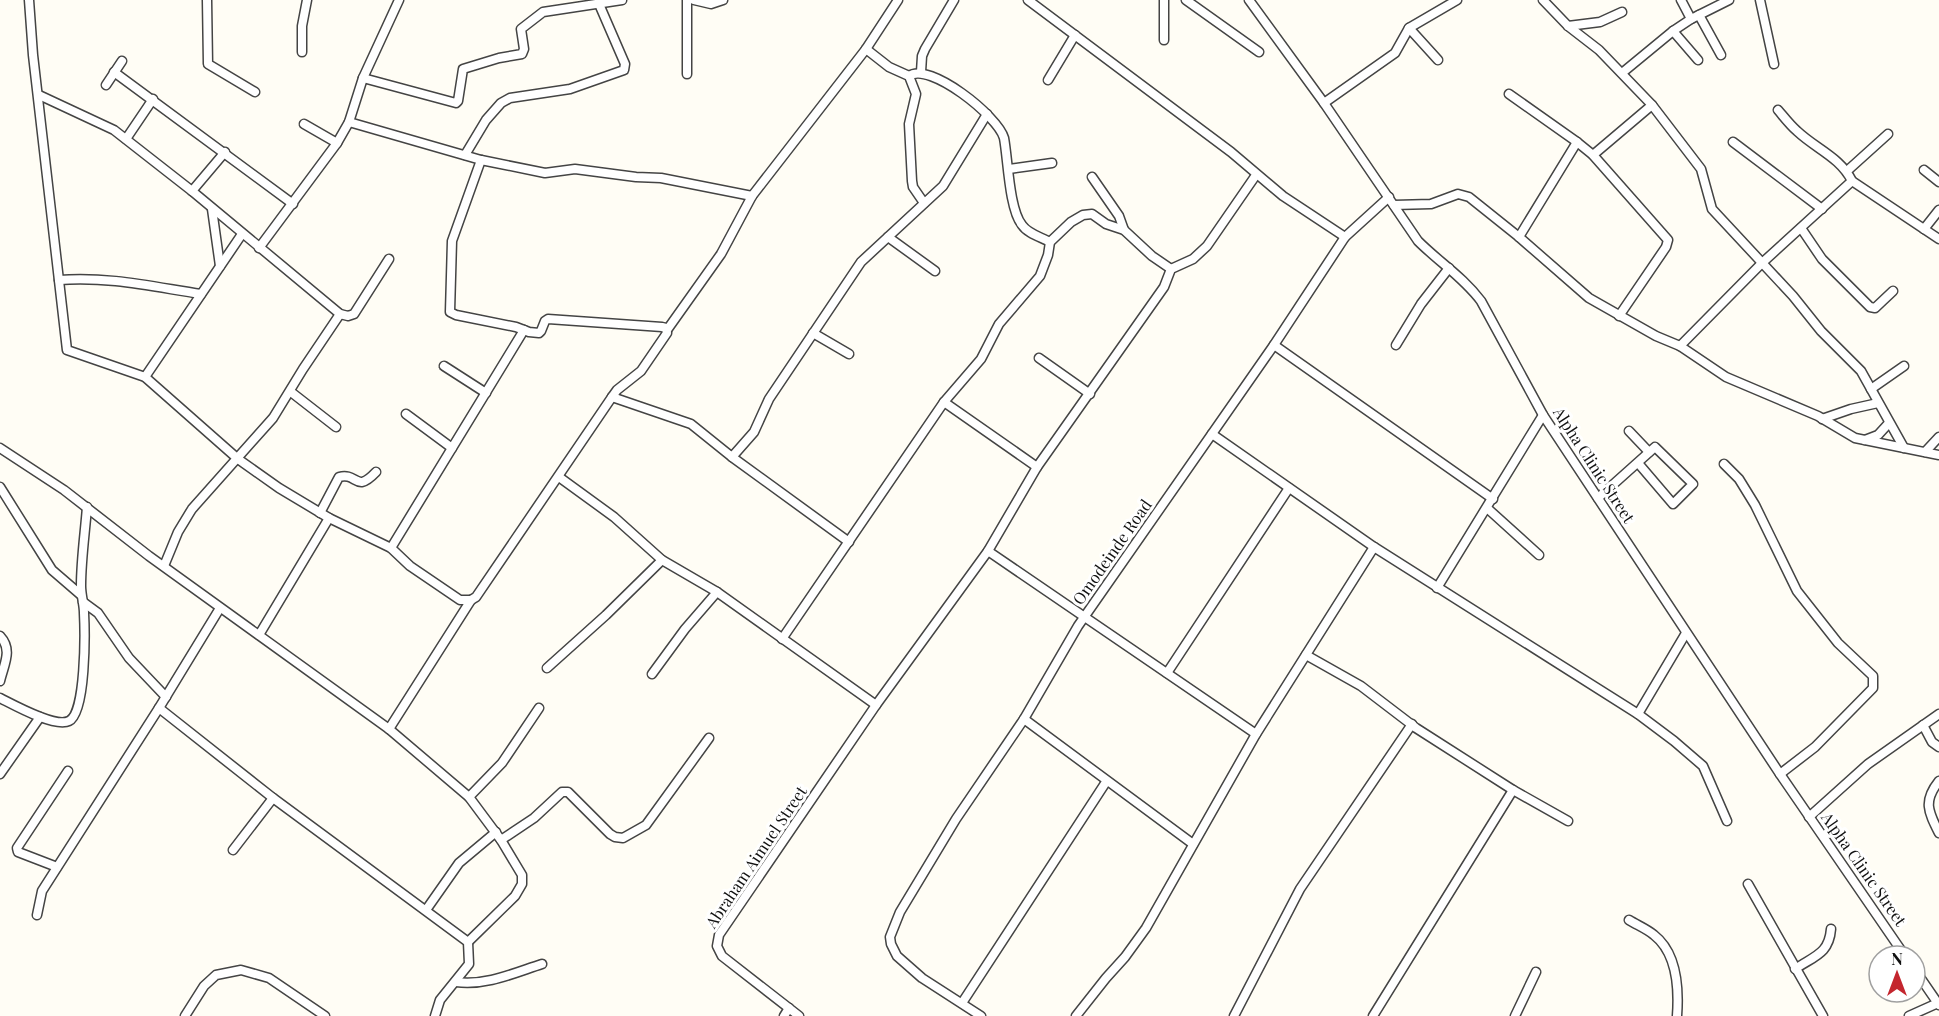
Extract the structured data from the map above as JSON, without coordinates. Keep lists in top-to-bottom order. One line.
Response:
{"streets":{"street":["Alpha Clinic Street","Omodeinde Road","Abraham Aimuel Street"]},"crossings":[["Alpha Clinic Street","Omodeinde Road"]],"north":"top"}
